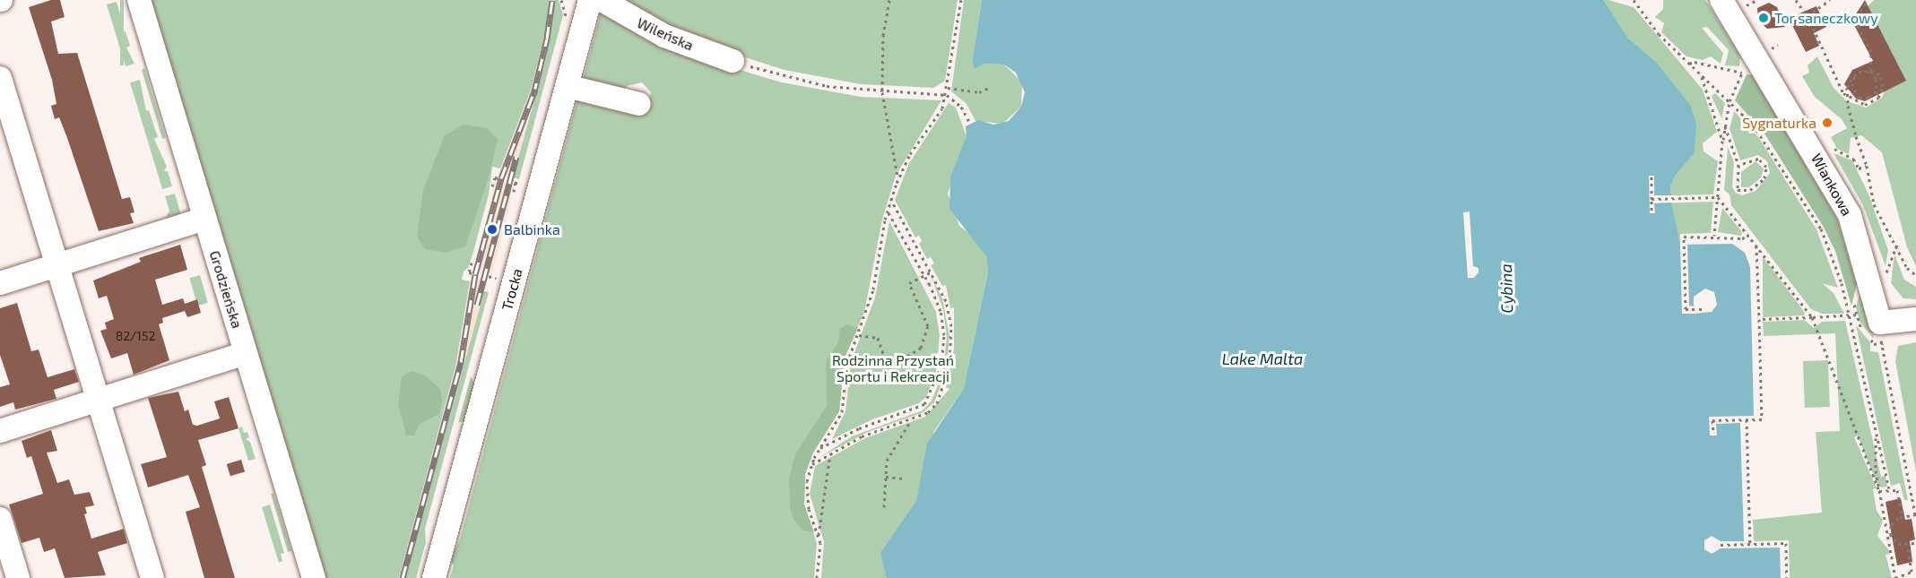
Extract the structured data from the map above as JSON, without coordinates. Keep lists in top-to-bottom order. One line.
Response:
{"streets":{"street":["Wileńska","Wiankowa","Grodzieńska","Trocka"]},"water":["Cybina","Lake Malta"],"parks":["Rodzinna Przystań Sportu i Rekreacji"],"places":["Tor saneczkowy","Sygnaturka","Balbinka"],"house_numbers":["82/152"]}
